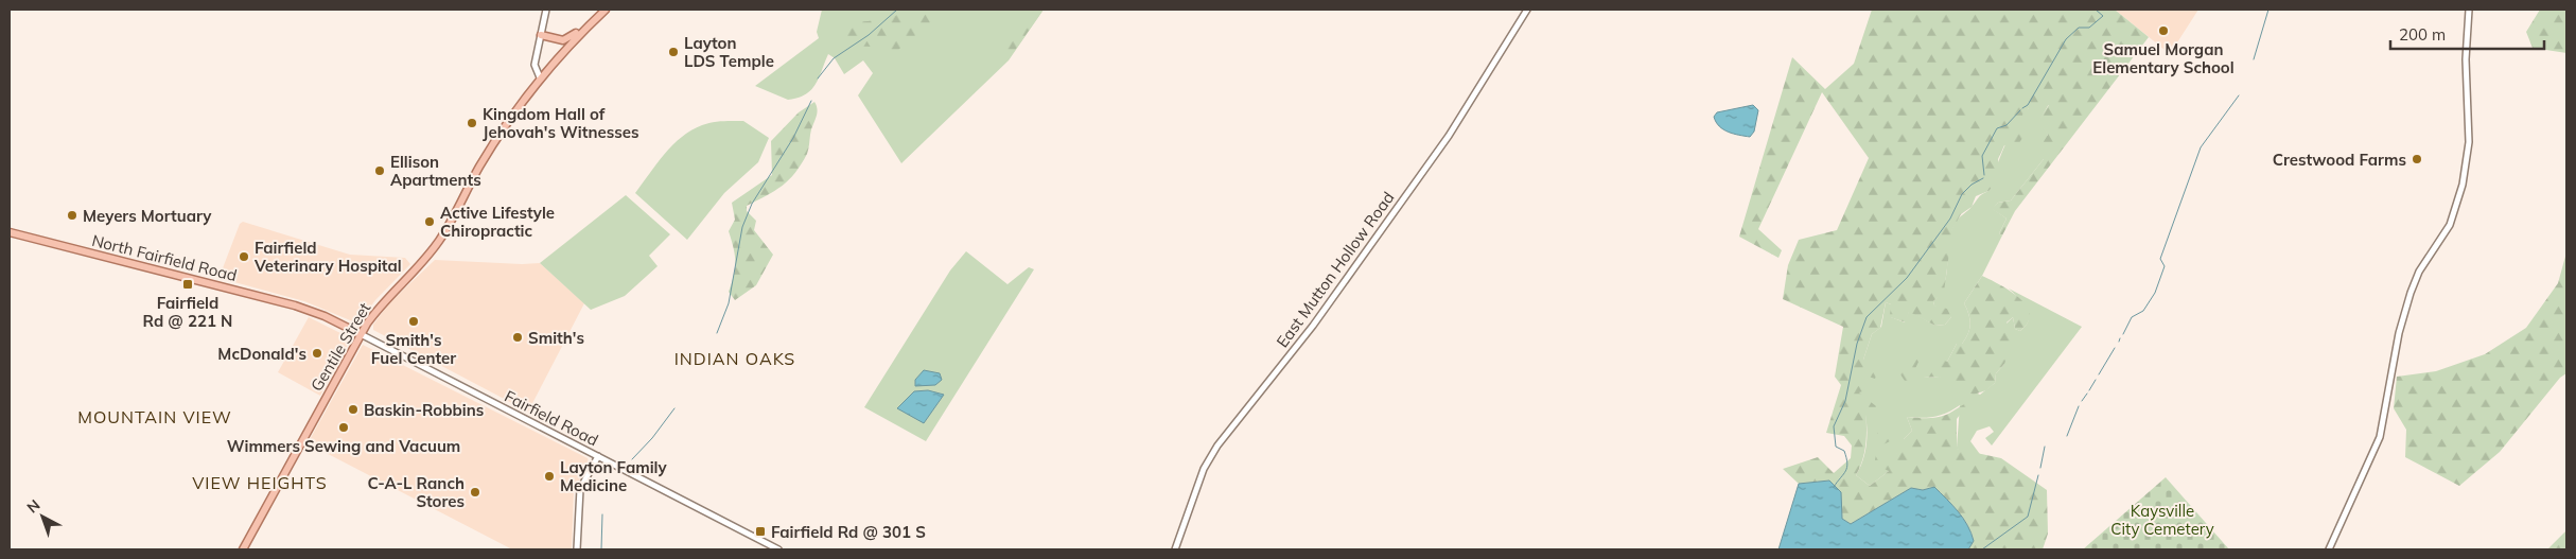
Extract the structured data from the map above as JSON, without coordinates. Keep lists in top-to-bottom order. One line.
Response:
{"streets":{"main road":["North Fairfield Road","Gentile Street","Fairfield Road"],"street":["East Mutton Hollow Road"]},"crossings":[["North Fairfield Road","Fairfield Road"],["Gentile Street","Fairfield Road"]],"districts":["INDIAN OAKS","MOUNTAIN VIEW","VIEW HEIGHTS"],"parks":["Kaysville City Cemetery"],"places":{"other":["Samuel Morgan Elementary School","Layton LDS Temple","Kingdom Hall of Jehovah's Witnesses","Crestwood Farms","Ellison Apartments","Meyers Mortuary","Active Lifestyle Chiropractic","Fairfield Veterinary Hospital","Smith's Fuel Center","Smith's","McDonald's","Baskin-Robbins","Wimmers Sewing and Vacuum","Layton Family Medicine","C-A-L Ranch Stores"],"transit":["Fairfield Rd @ 221 N","Fairfield Rd @ 301 S"]},"scale_bar":"200 m","north":"top left"}
